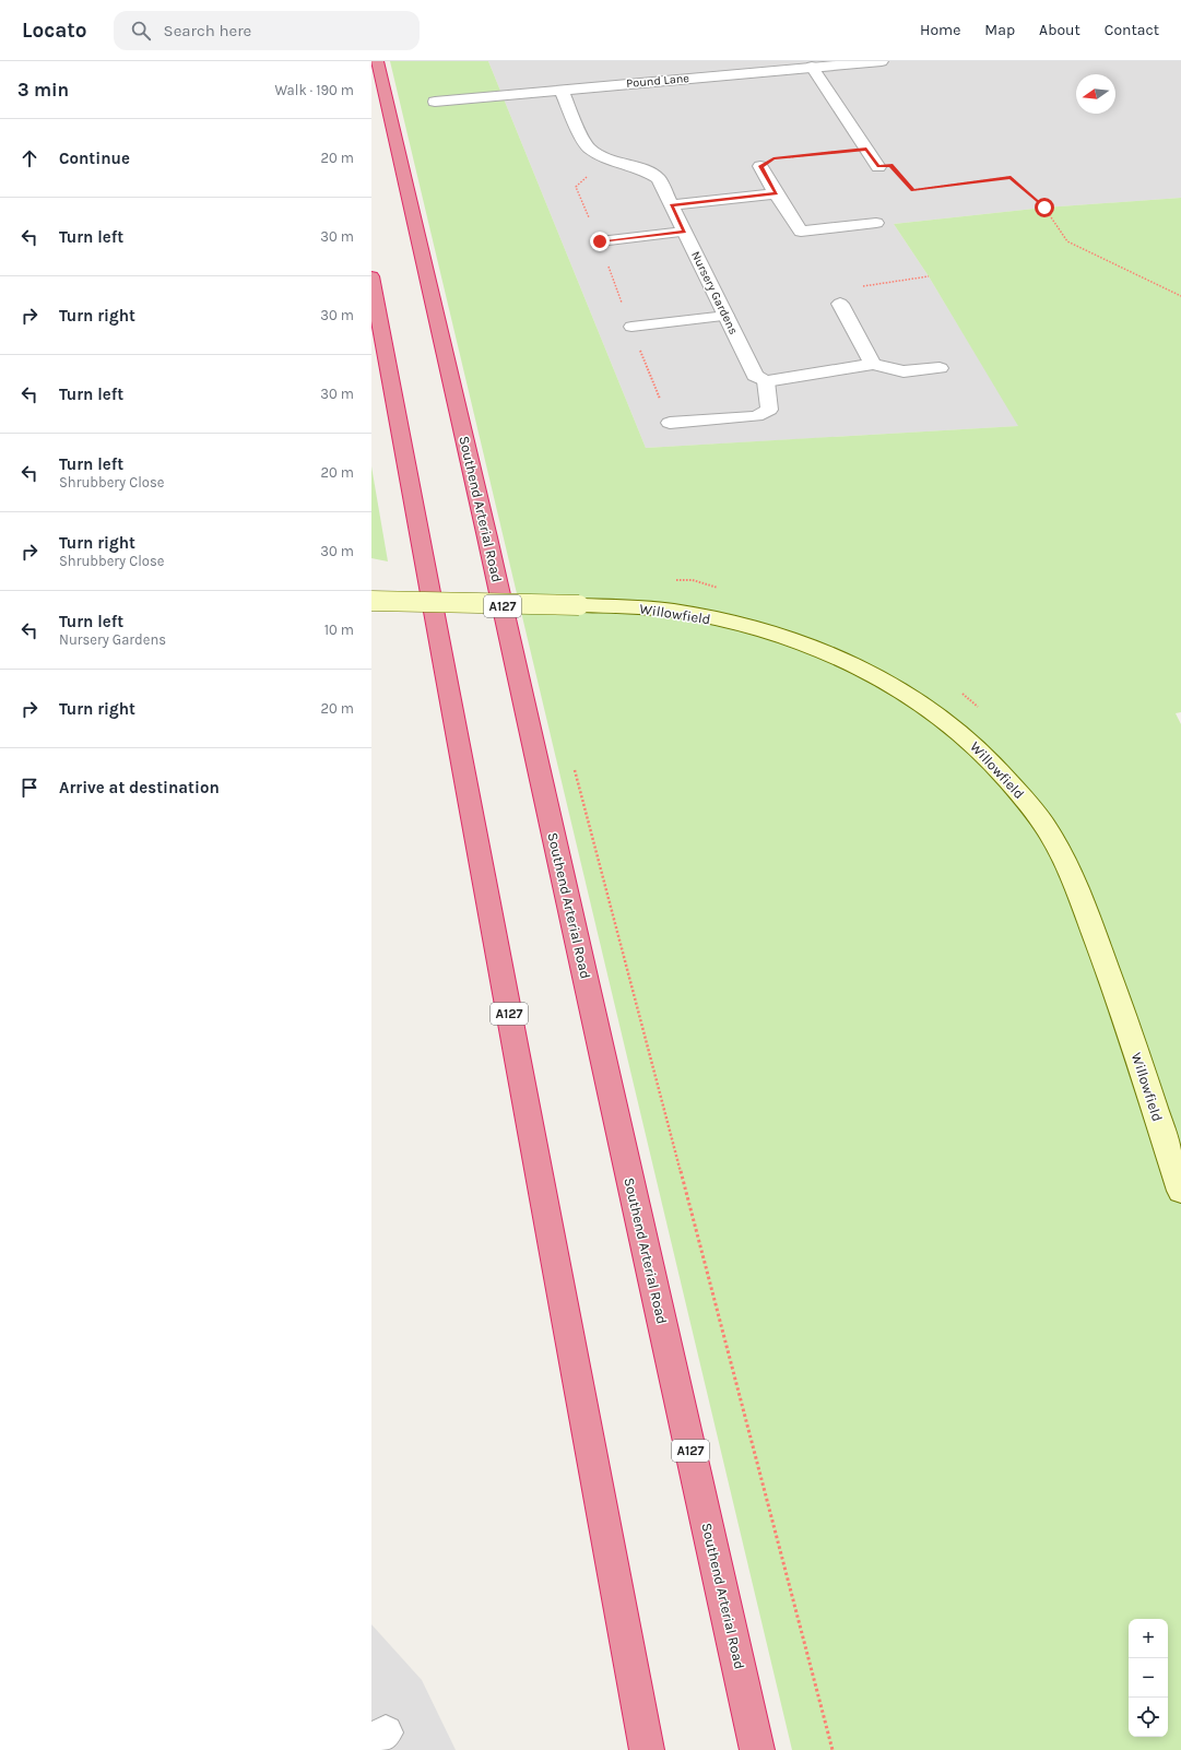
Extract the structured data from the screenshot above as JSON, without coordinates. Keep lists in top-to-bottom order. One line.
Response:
{"streets":{"highway":["Southend Arterial Road","A127"],"street":["Pound Lane","Nursery Gardens","Willowfield"]},"crossings":[["Pound Lane","Nursery Gardens"]],"north":"left","page":{"header":"Locato","search":"Search here","nav":["Home","Map","About","Contact"],"heading":["3 min","Walk · 190 m"],"list":[["Continue","20 m"],["Turn left","30 m"],["Turn right","30 m"],["Turn left","30 m"],["Turn left","Shrubbery Close","20 m"],["Turn right","Shrubbery Close","30 m"],["Turn left","Nursery Gardens","10 m"],["Turn right","20 m"],"Arrive at destination"],"map_buttons":["+","−"]}}
